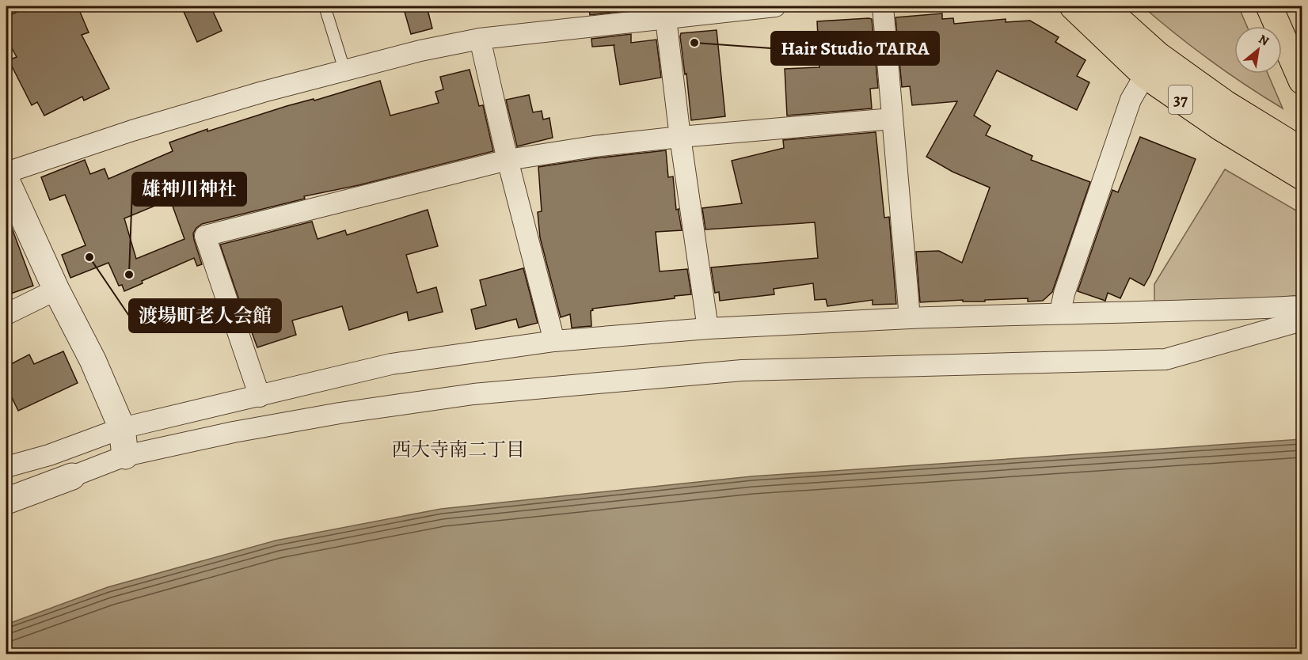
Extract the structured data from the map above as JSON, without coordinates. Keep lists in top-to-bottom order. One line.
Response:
{"streets":{"main road":["37"]},"districts":["西大寺南二丁目"],"places":["Hair Studio TAIRA","渡場町老人会館","雄神川神社"],"north":"top right"}
